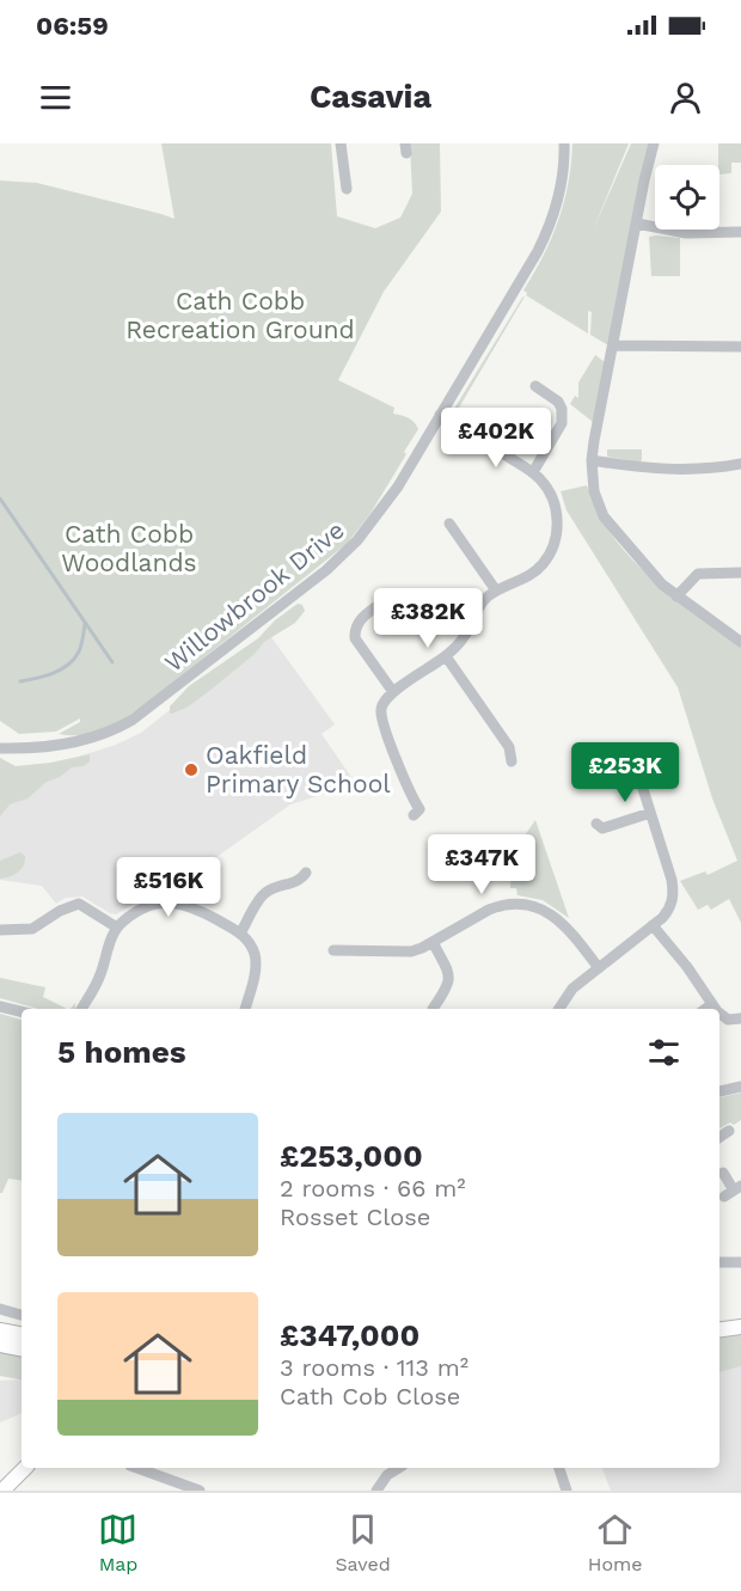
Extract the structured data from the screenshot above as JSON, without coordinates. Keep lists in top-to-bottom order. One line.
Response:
{"streets":{"street":["Willowbrook Drive"]},"parks":["Cath Cobb Recreation Ground","Cath Cobb Woodlands"],"places":["Oakfield Primary School"],"page":{"status":"06:59","header":"Casavia","price":["£402K","£382K","£253K","£347K","£516K"],"heading":"5 homes","list":[{"name":"£253,000","note":"2 rooms · 66 m² · Rosset Close"},{"name":"£347,000","note":"3 rooms · 113 m² · Cath Cob Close"}],"tabs":["Map","Saved","Home"]}}
